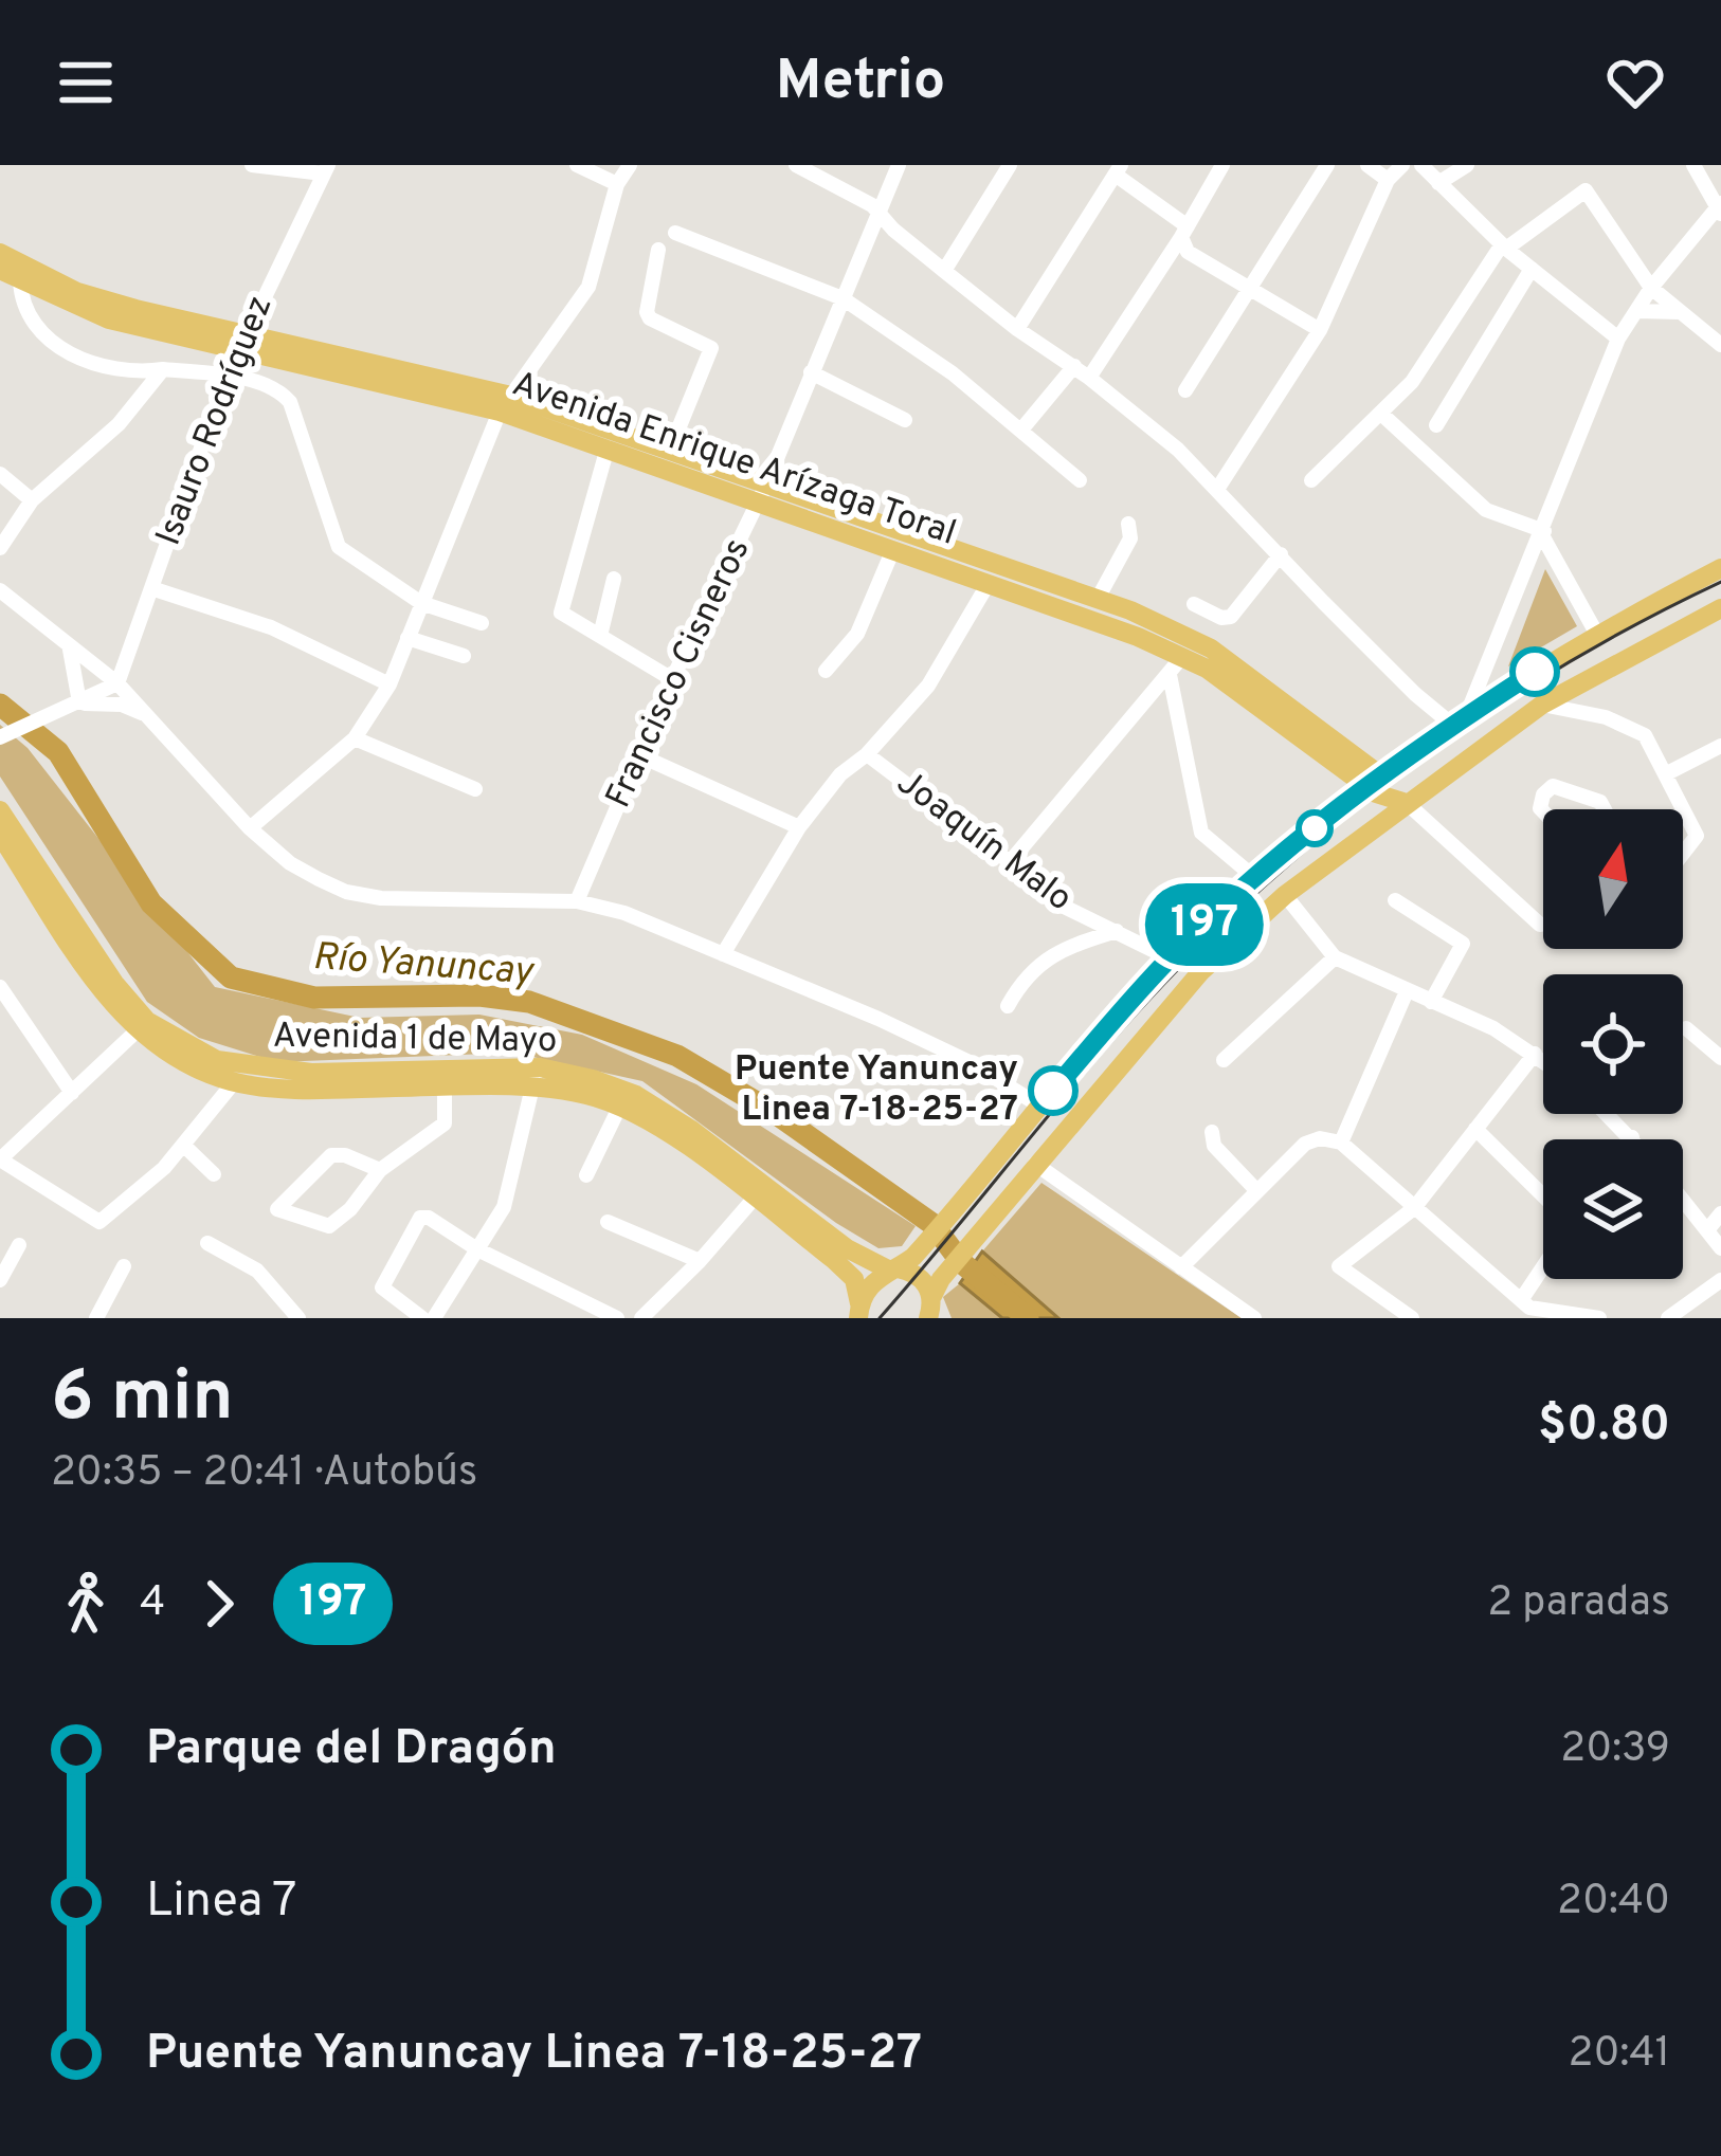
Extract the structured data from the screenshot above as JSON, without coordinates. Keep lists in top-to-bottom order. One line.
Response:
{"streets":{"main road":["Avenida Enrique Arízaga Toral","Avenida 1 de Mayo"],"street":["Isauro Rodríguez","Francisco Cisneros","Joaquín Malo"]},"crossings":[["Isauro Rodríguez","Avenida Enrique Arízaga Toral"],["Avenida Enrique Arízaga Toral","Francisco Cisneros"]],"water":["Río Yanuncay"],"places":["Puente Yanuncay Linea 7-18-25-27"],"lines":["bus line 197"],"north":"top","page":{"header":"Metrio","on_map":"197","heading":["6 min","20:35 – 20:41 · Autobús","$0.80"],"legs":["4","197","2 paradas"],"list":[{"name":"Parque del Dragón","value":"20:39"},{"name":"Linea 7","value":"20:40"},{"name":"Puente Yanuncay Linea 7-18-25-27","value":"20:41"}]}}
